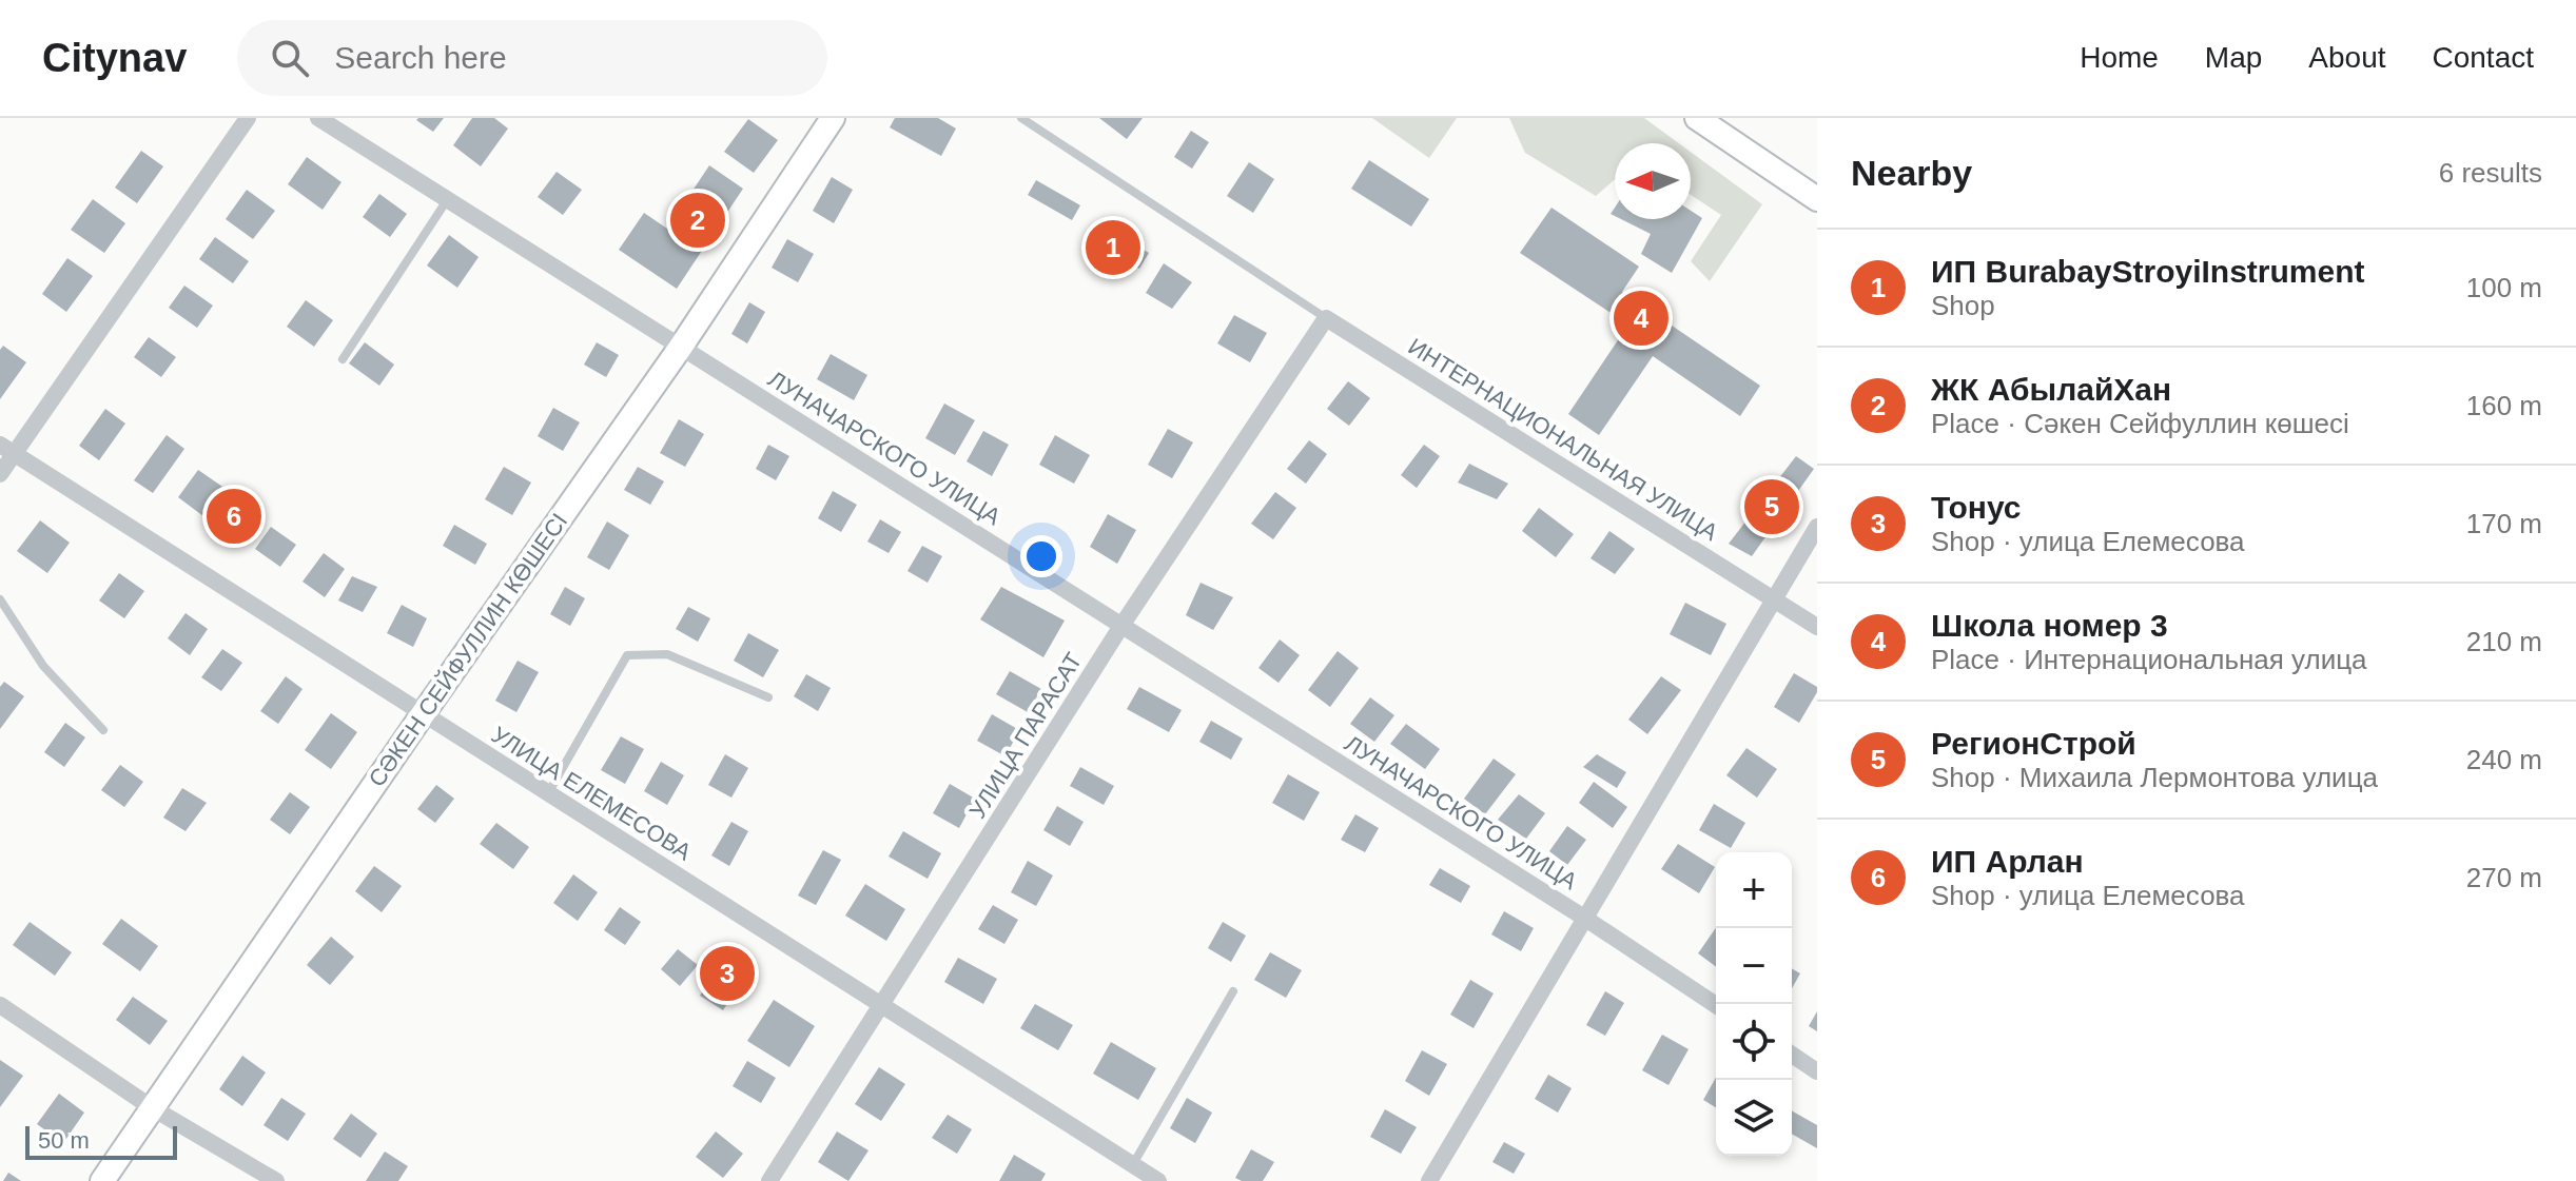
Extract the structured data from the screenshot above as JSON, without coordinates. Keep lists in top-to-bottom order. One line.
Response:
{"streets":{"street":["ИНТЕРНАЦИОНАЛЬНАЯ УЛИЦА","ЛУНАЧАРСКОГО УЛИЦА","СӘКЕН СЕЙФУЛЛИН КӨШЕСІ","УЛИЦА ПАРАСАТ","УЛИЦА ЕЛЕМЕСОВА"]},"crossings":[["ИНТЕРНАЦИОНАЛЬНАЯ УЛИЦА","УЛИЦА ПАРАСАТ"],["ЛУНАЧАРСКОГО УЛИЦА","СӘКЕН СЕЙФУЛЛИН КӨШЕСІ"],["ЛУНАЧАРСКОГО УЛИЦА","УЛИЦА ПАРАСАТ"],["СӘКЕН СЕЙФУЛЛИН КӨШЕСІ","УЛИЦА ЕЛЕМЕСОВА"],["УЛИЦА ПАРАСАТ","УЛИЦА ЕЛЕМЕСОВА"]],"scale_bar":"50 m","north":"left","page":{"header":"Citynav","search":"Search here","nav":["Home","Map","About","Contact"],"heading":["Nearby","6 results"],"pins":["2","1","4","5","6","3"],"list":[{"mark":"1","name":"ИП BurabayStroyiInstrument","note":"Shop","value":"100 m"},{"mark":"2","name":"ЖК АбылайХан","note":"Place · Сәкен Сейфуллин көшесі","value":"160 m"},{"mark":"3","name":"Тонус","note":"Shop · улица Елемесова","value":"170 m"},{"mark":"4","name":"Школа номер 3","note":"Place · Интернациональная улица","value":"210 m"},{"mark":"5","name":"РегионСтрой","note":"Shop · Михаила Лермонтова улица","value":"240 m"},{"mark":"6","name":"ИП Арлан","note":"Shop · улица Елемесова","value":"270 m"}],"map_buttons":["+","−"],"scale":"50 m"}}
